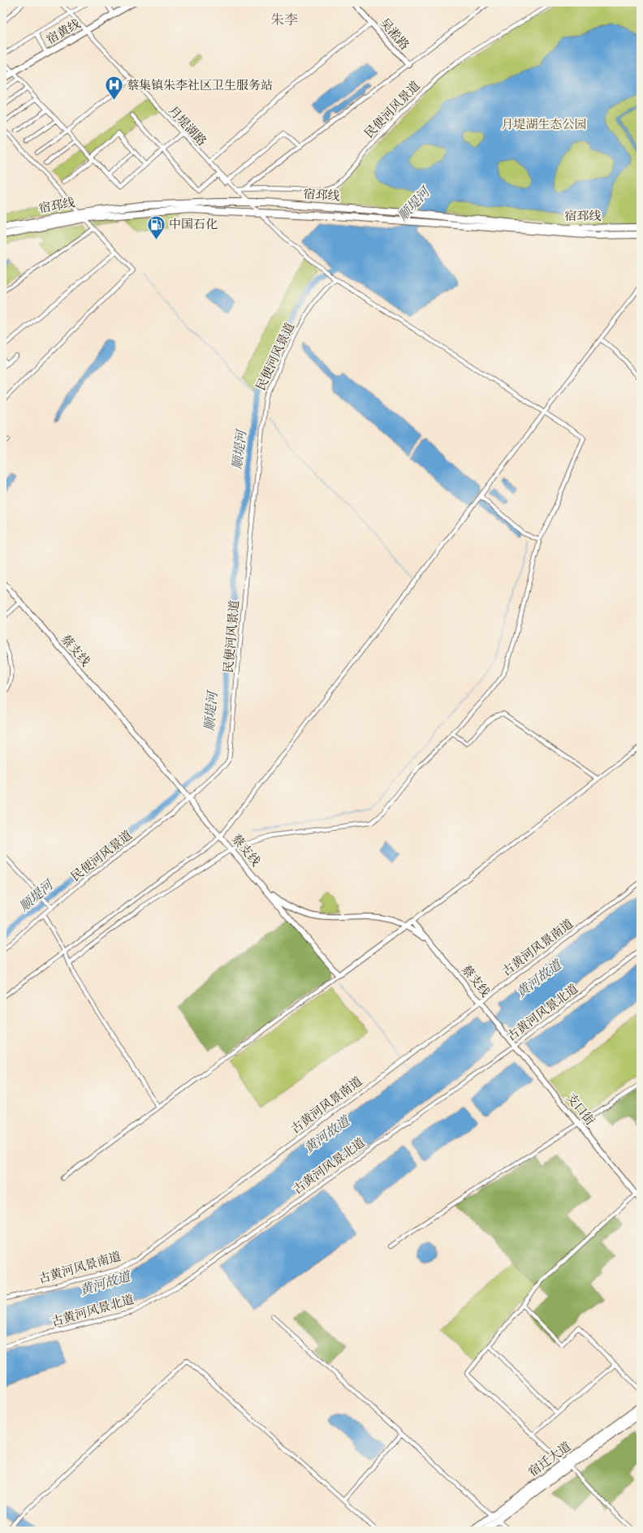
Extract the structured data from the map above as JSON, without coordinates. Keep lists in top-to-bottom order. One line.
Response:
{"streets":{"main road":["宿黄线","宿邳线","宿迁大道"],"street":["吴淞路","民便河风景道","月堤湖路","蔡支线","古黄河风景南道","古黄河风景北道","支口街"]},"crossings":[["宿黄线","月堤湖路"],["民便河风景道","月堤湖路"],["民便河风景道","蔡支线"],["月堤湖路","宿邳线"],["蔡支线","古黄河风景南道"],["蔡支线","支口街"],["古黄河风景北道","支口街"]],"districts":["朱李"],"water":["顺堤河","黄河故道"],"parks":["月堤湖生态公园"],"places":{"hospital":["蔡集镇朱李社区卫生服务站"],"fuel station":["中国石化"]}}
